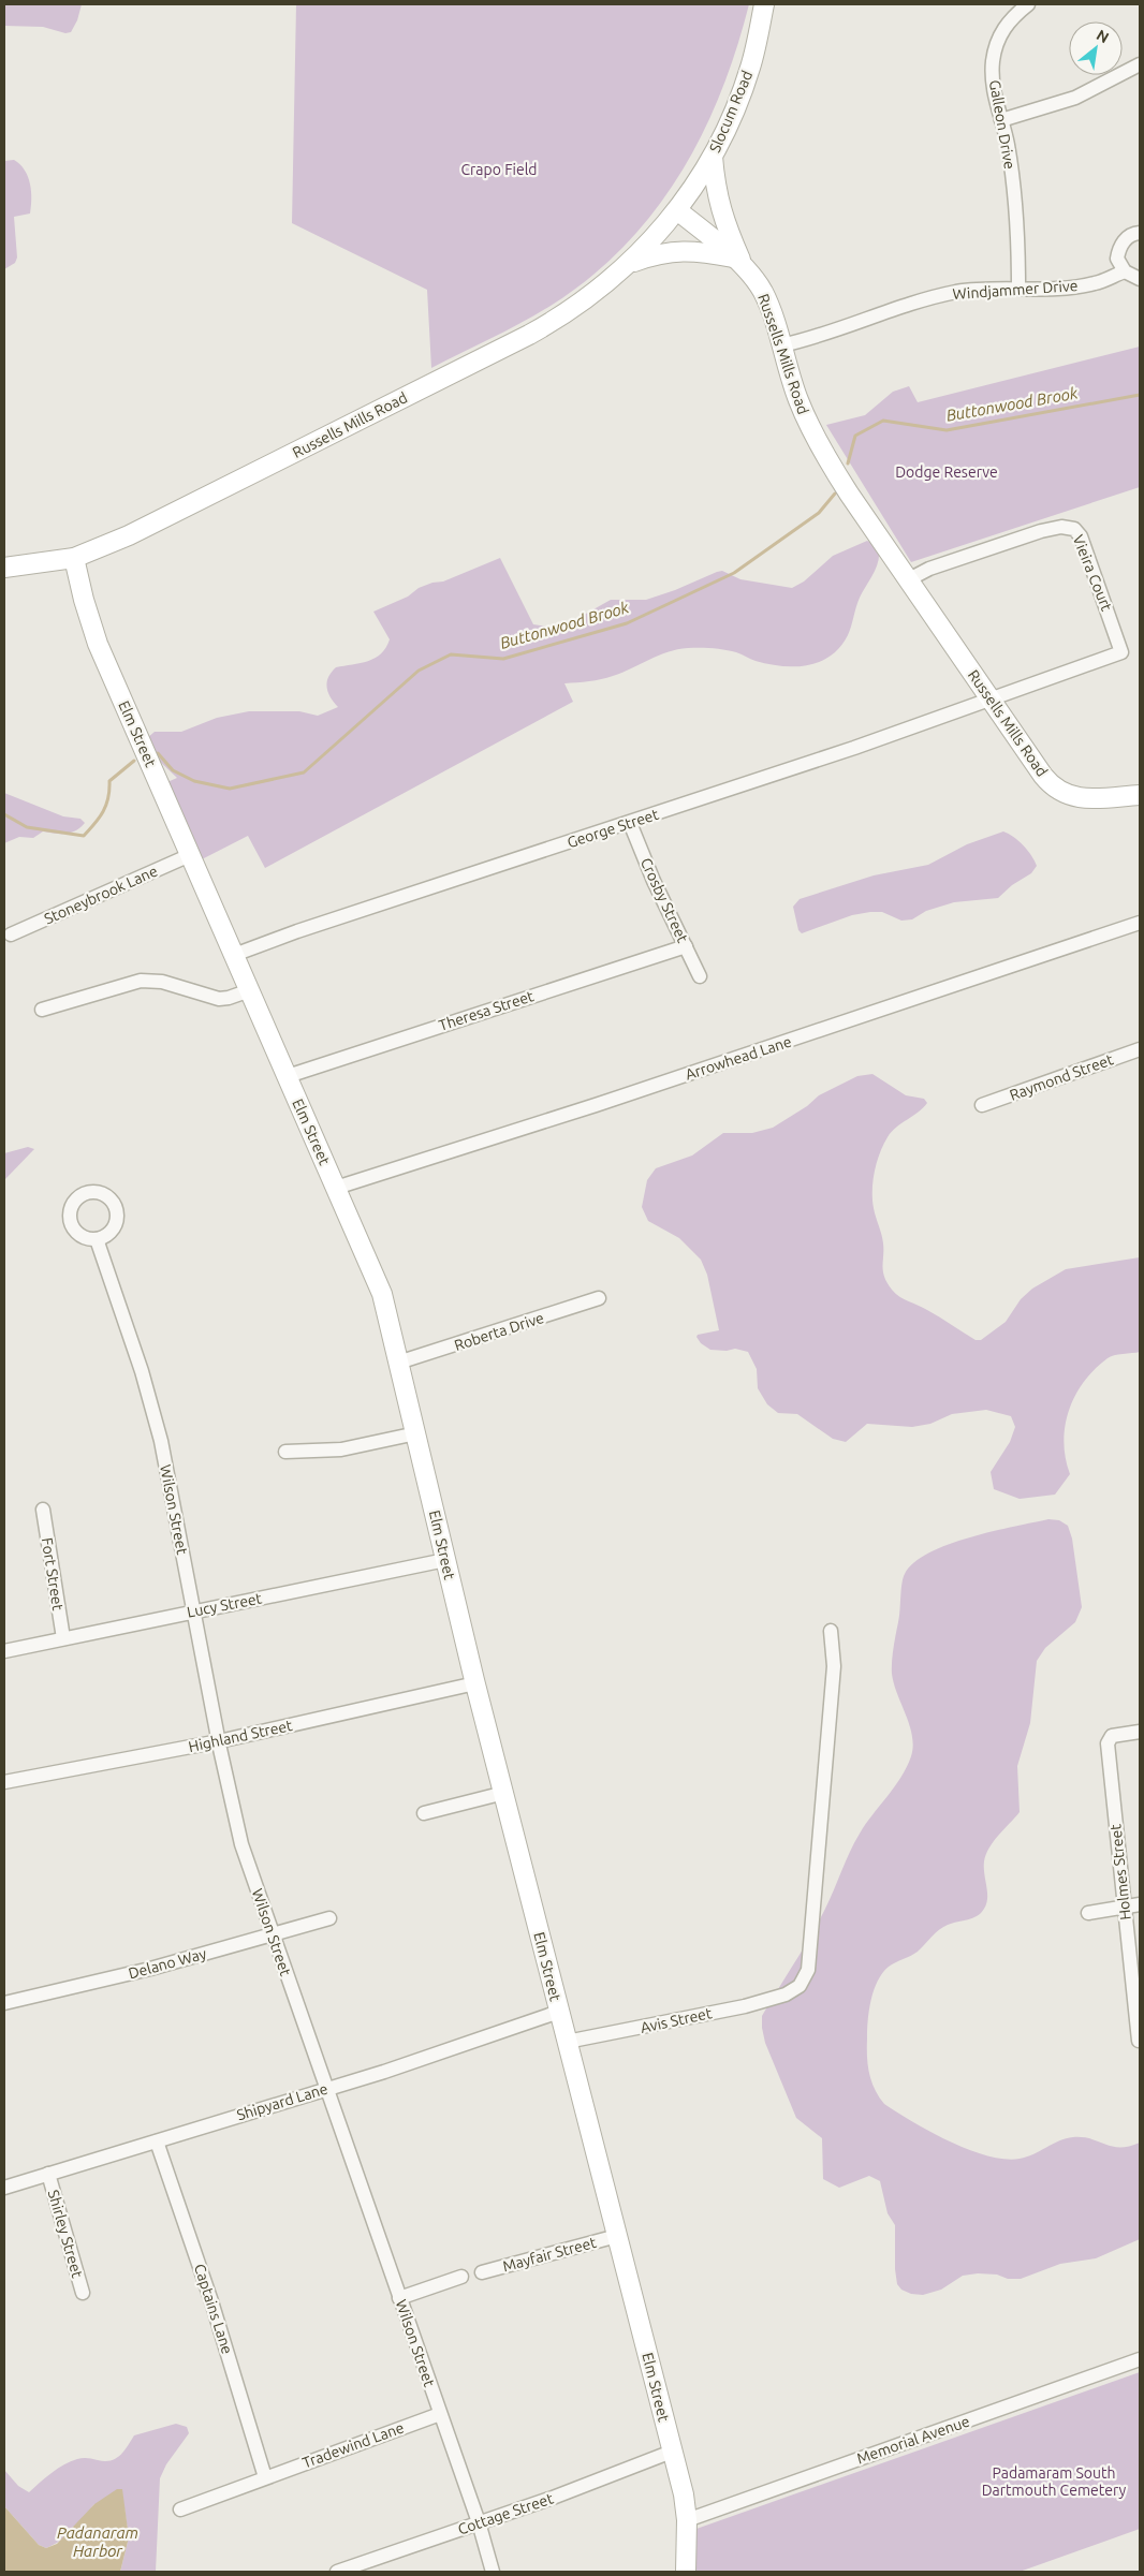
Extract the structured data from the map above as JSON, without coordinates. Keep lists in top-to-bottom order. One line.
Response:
{"streets":{"street":["Slocum Road","Galleon Drive","Windjammer Drive","Russells Mills Road","Vieira Court","Elm Street","George Street","Stoneybrook Lane","Crosby Street","Theresa Street","Arrowhead Lane","Raymond Street","Roberta Drive","Wilson Street","Fort Street","Lucy Street","Highland Street","Holmes Street","Delano Way","Avis Street","Shipyard Lane","Shirley Street","Mayfair Street","Captains Lane","Memorial Avenue","Tradewind Lane","Cottage Street"]},"crossings":[["Slocum Road","Russells Mills Road"],["Galleon Drive","Windjammer Drive"],["Windjammer Drive","Russells Mills Road"],["Russells Mills Road","Vieira Court"],["Russells Mills Road","Elm Street"],["Russells Mills Road","George Street"],["Vieira Court","George Street"],["Elm Street","George Street"],["Elm Street","Stoneybrook Lane"],["Elm Street","Theresa Street"],["Elm Street","Arrowhead Lane"],["Elm Street","Roberta Drive"],["Elm Street","Lucy Street"],["Elm Street","Highland Street"],["Elm Street","Avis Street"],["Elm Street","Shipyard Lane"],["Elm Street","Mayfair Street"],["Elm Street","Memorial Avenue"],["Elm Street","Cottage Street"],["George Street","Crosby Street"],["Crosby Street","Theresa Street"],["Wilson Street","Lucy Street"],["Wilson Street","Highland Street"],["Wilson Street","Delano Way"],["Wilson Street","Shipyard Lane"],["Wilson Street","Tradewind Lane"],["Wilson Street","Cottage Street"],["Fort Street","Lucy Street"],["Shipyard Lane","Shirley Street"],["Shipyard Lane","Captains Lane"],["Captains Lane","Tradewind Lane"]],"water":["Buttonwood Brook","Padanaram Harbor"],"parks":["Crapo Field","Dodge Reserve","Padamaram South Dartmouth Cemetery"],"north":"top right"}
